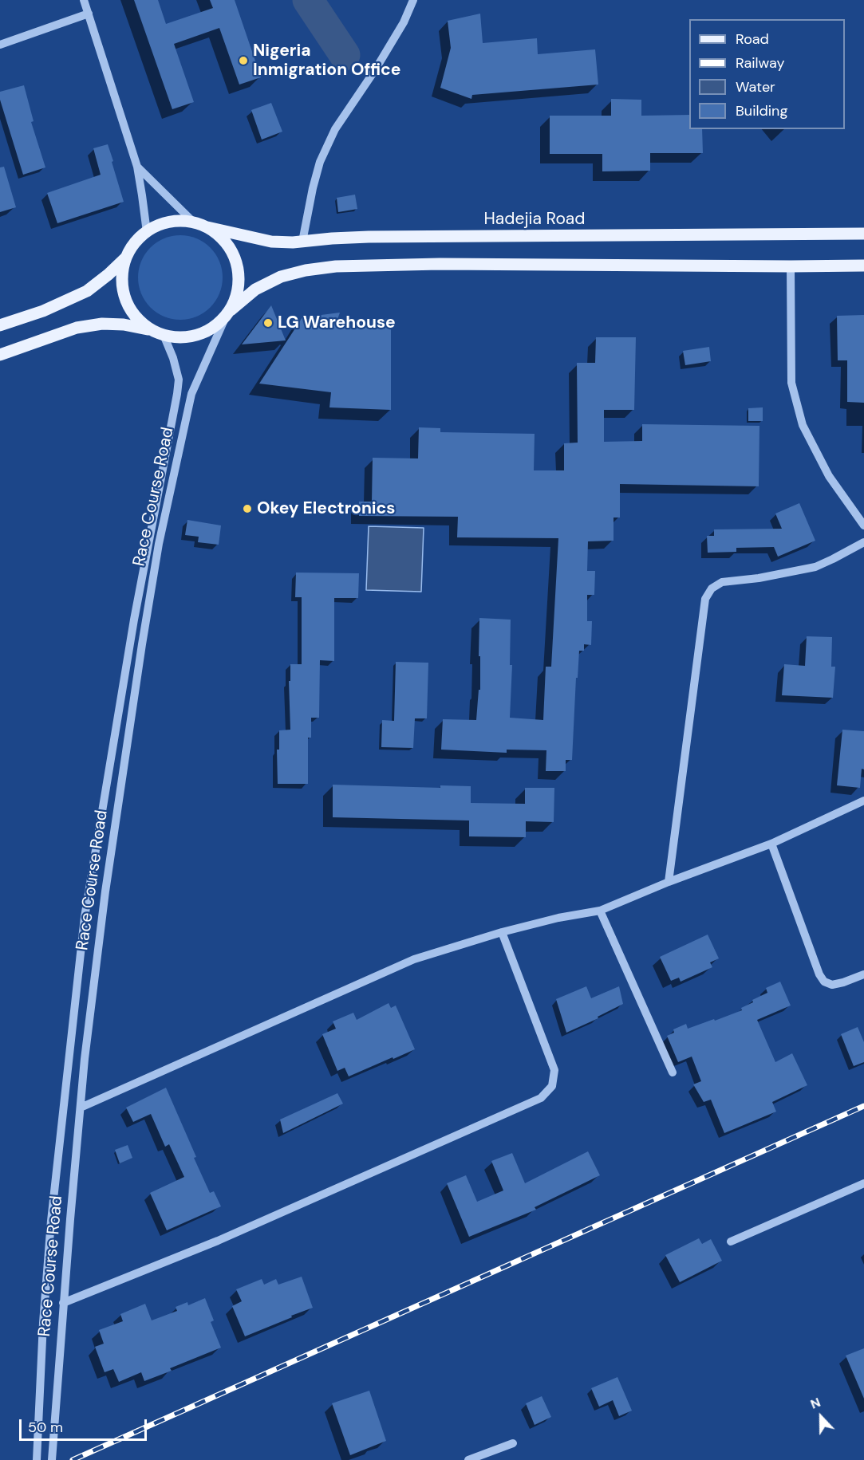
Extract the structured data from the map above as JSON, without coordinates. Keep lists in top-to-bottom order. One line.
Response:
{"streets":{"main road":["Hadejia Road"],"street":["Race Course Road"]},"crossings":[["Hadejia Road","Race Course Road"]],"places":["Nigeria Inmigration Office","LG Warehouse","Okey Electronics"],"legend":["Road","Railway","Water","Building"],"scale_bar":"50 m","north":"top"}
